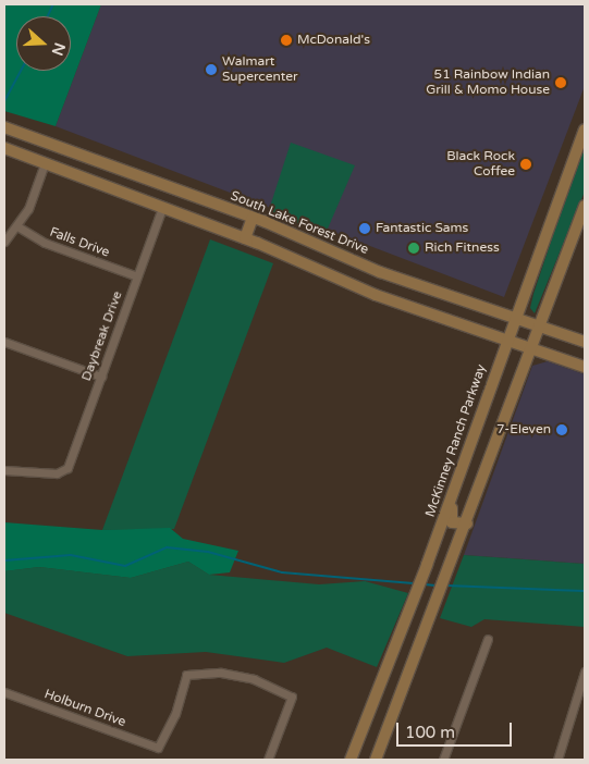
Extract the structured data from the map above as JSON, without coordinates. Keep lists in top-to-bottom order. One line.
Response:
{"streets":{"main road":["South Lake Forest Drive","McKinney Ranch Parkway"],"street":["Falls Drive","Daybreak Drive","Holburn Drive"]},"crossings":[["South Lake Forest Drive","McKinney Ranch Parkway"],["Falls Drive","Daybreak Drive"]],"places":["McDonald's","Walmart Supercenter","51 Rainbow Indian Grill & Momo House","Black Rock Coffee","Fantastic Sams","Rich Fitness","7-Eleven"],"scale_bar":"100 m","north":"right"}
